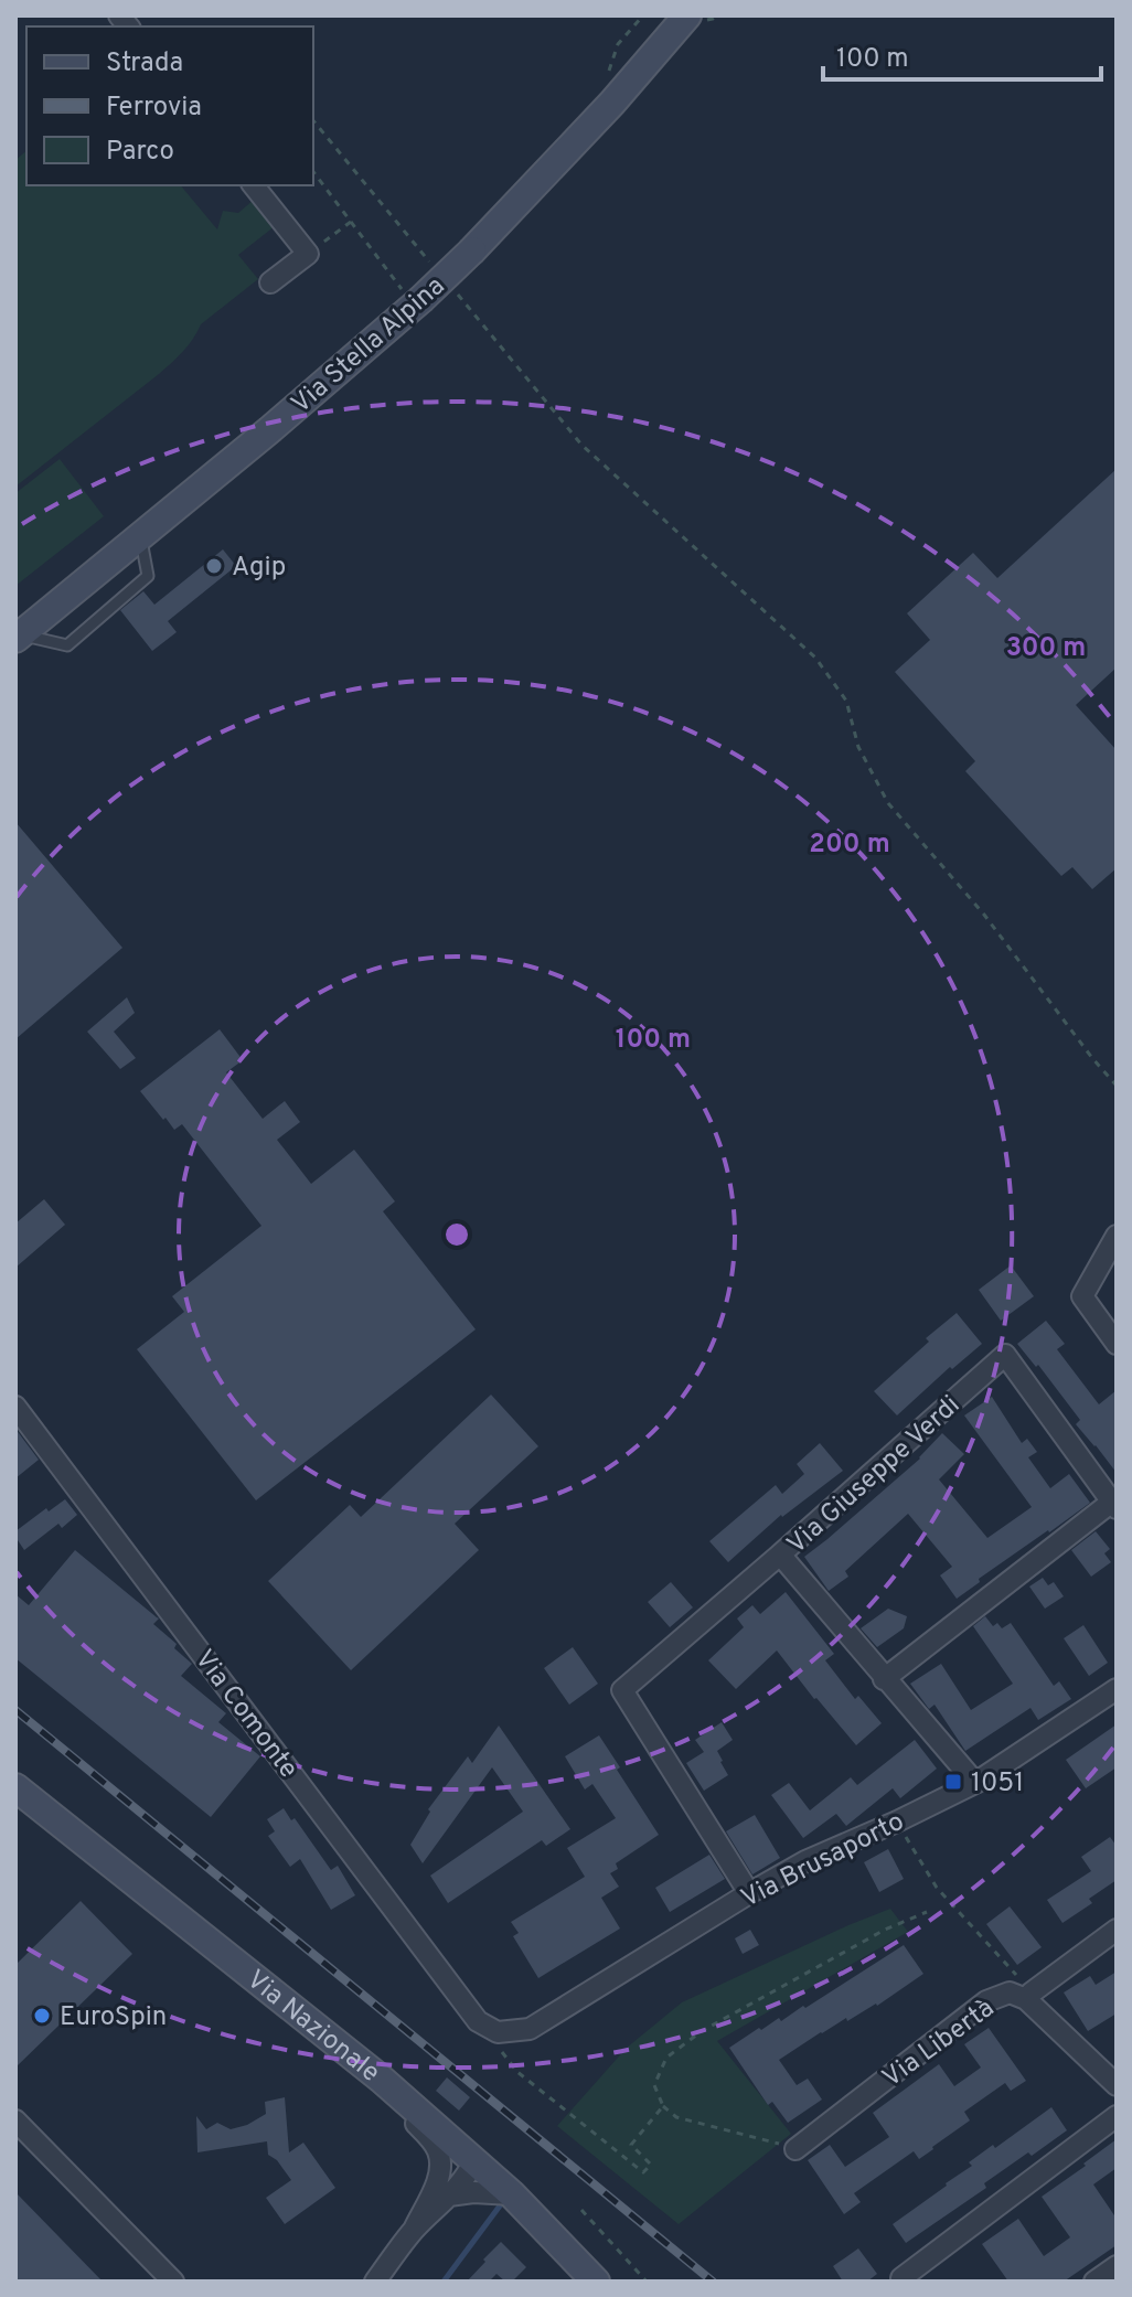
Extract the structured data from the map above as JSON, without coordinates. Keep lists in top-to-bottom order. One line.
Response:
{"streets":{"street":["Via Stella Alpina","Via Giuseppe Verdi","Via Comonte","Via Brusaporto","Via Nazionale","Via Libertà"]},"crossings":[["Via Giuseppe Verdi","Via Brusaporto"],["Via Comonte","Via Brusaporto"]],"places":{"other":["Agip","EuroSpin"],"transit":["1051"]},"legend":["Strada","Ferrovia","Parco"],"scale_bar":"100 m","rings":["300 m","200 m","100 m"]}
